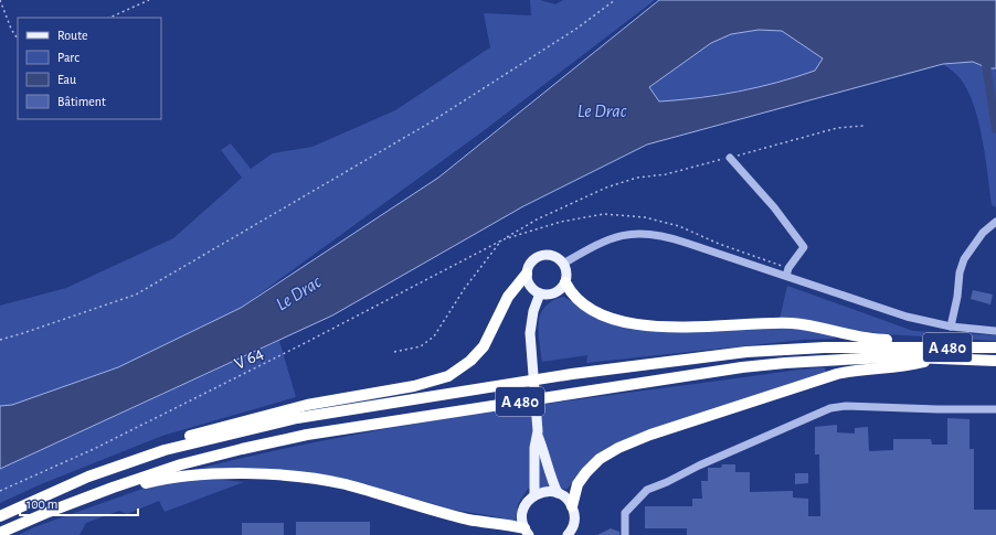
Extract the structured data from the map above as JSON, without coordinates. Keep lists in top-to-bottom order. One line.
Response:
{"streets":{"highway":["A 480"],"path":["V 64"]},"water":["Le Drac"],"legend":["Route","Parc","Eau","Bâtiment"],"scale_bar":"100 m"}
